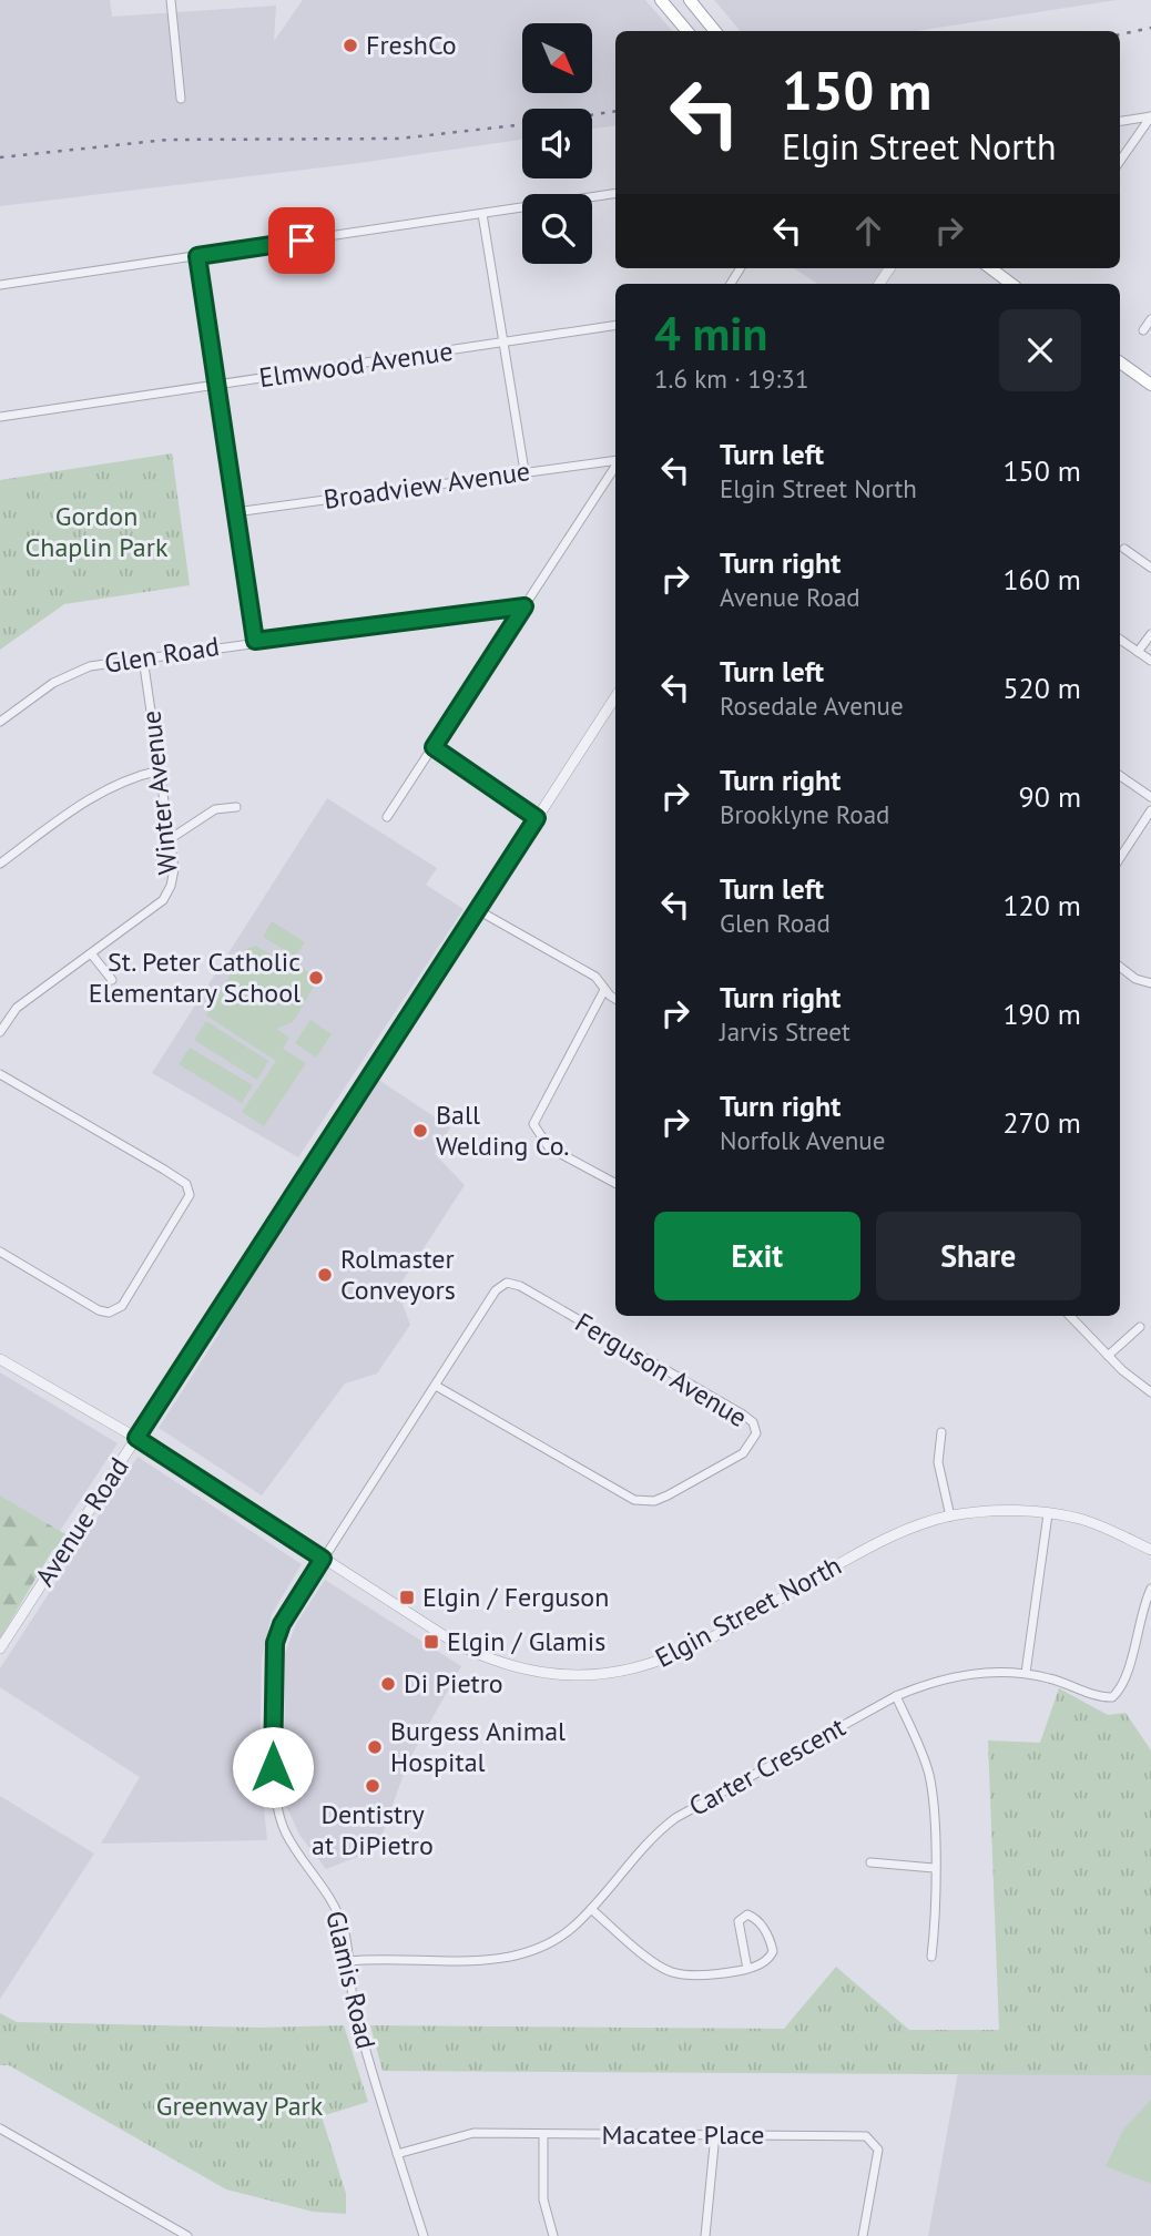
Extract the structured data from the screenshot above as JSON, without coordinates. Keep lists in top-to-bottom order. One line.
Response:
{"streets":{"street":["Elmwood Avenue","Broadview Avenue","Glen Road","Winter Avenue","Ferguson Avenue","Avenue Road","Elgin Street North","Carter Crescent","Glamis Road","Macatee Place"]},"crossings":[["Glen Road","Winter Avenue"],["Ferguson Avenue","Elgin Street North"],["Ferguson Avenue","Glamis Road"],["Avenue Road","Elgin Street North"],["Elgin Street North","Glamis Road"],["Carter Crescent","Glamis Road"],["Glamis Road","Macatee Place"]],"parks":["Gordon Chaplin Park","Greenway Park"],"places":{"other":["FreshCo","St. Peter Catholic Elementary School","Ball Welding Co.","Rolmaster Conveyors","Di Pietro","Burgess Animal Hospital","Dentistry at DiPietro"],"transit":["Elgin / Ferguson","Elgin / Glamis"]},"north":"bottom right","page":{"turn":["150 m","Elgin Street North"],"heading":["4 min","1.6 km · 19:31"],"list":[{"name":"Turn left","note":"Elgin Street North","value":"150 m"},{"name":"Turn right","note":"Avenue Road","value":"160 m"},{"name":"Turn left","note":"Rosedale Avenue","value":"520 m"},{"name":"Turn right","note":"Brooklyne Road","value":"90 m"},{"name":"Turn left","note":"Glen Road","value":"120 m"},{"name":"Turn right","note":"Jarvis Street","value":"190 m"},{"name":"Turn right","note":"Norfolk Avenue","value":"270 m"}],"buttons":["Exit","Share"]}}
